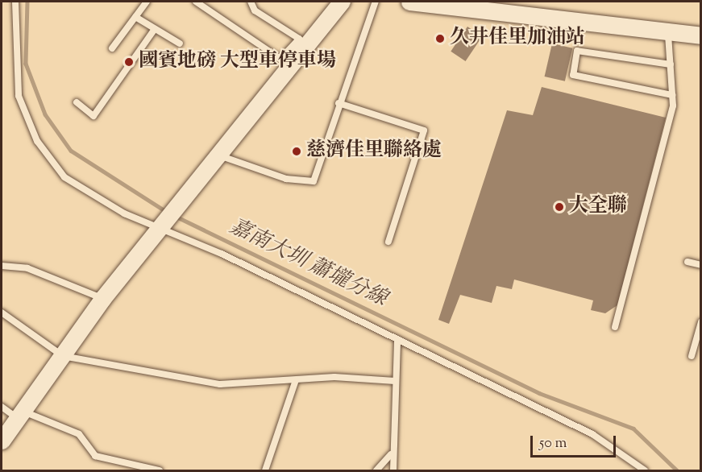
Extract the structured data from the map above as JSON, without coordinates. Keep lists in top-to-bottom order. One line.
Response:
{"water":["嘉南大圳 蕭壠分線"],"places":["久井佳里加油站","國賓地磅 大型車停車場","慈濟佳里聯絡處","大全聯"],"scale_bar":"50 m"}
